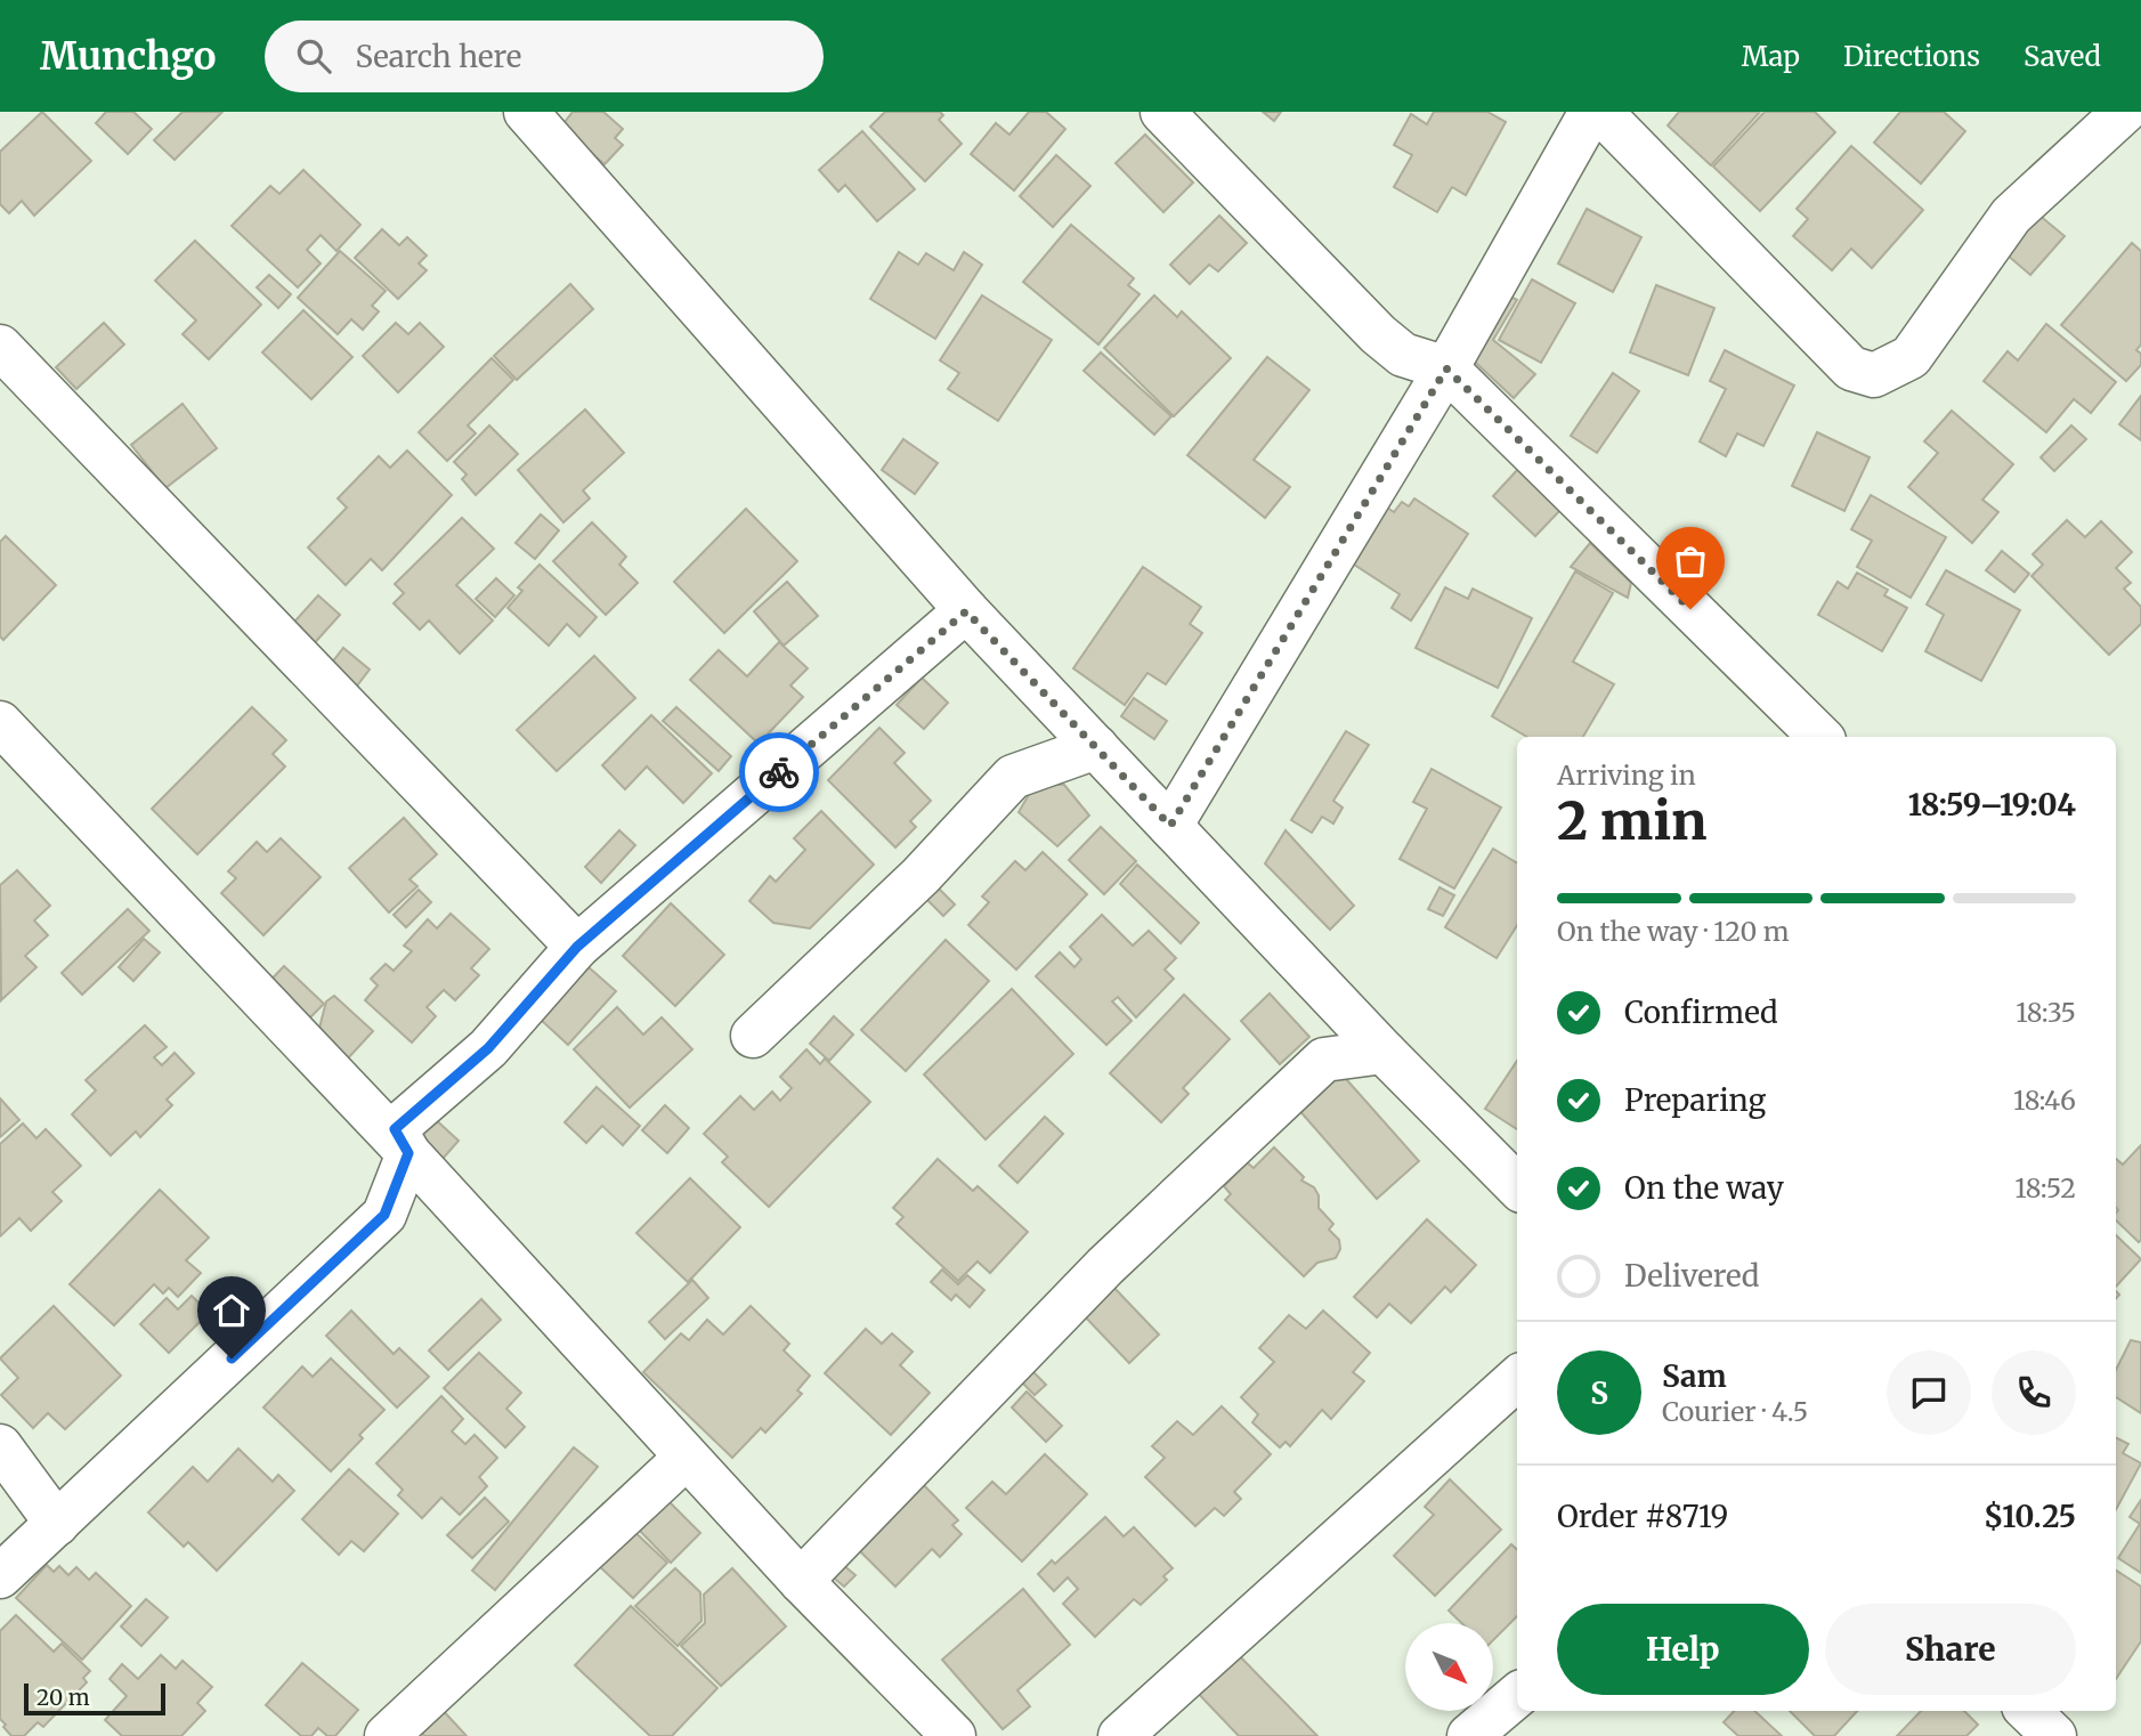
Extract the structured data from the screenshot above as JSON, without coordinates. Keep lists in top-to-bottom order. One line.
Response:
{"scale_bar":"20 m","north":"bottom right","page":{"header":"Munchgo","search":"Search here","nav":["Map","Directions","Saved"],"heading":["2 min","Arriving in","18:59–19:04"],"panel":["Sam","Courier · 4.5","Order #8719","$10.25"],"bar":"On the way · 120 m","list":[["Confirmed","18:35"],["Preparing","18:46"],["On the way","18:52"],"Delivered"],"round":"S","buttons":["Help","Share"],"scale":"20 m"}}
